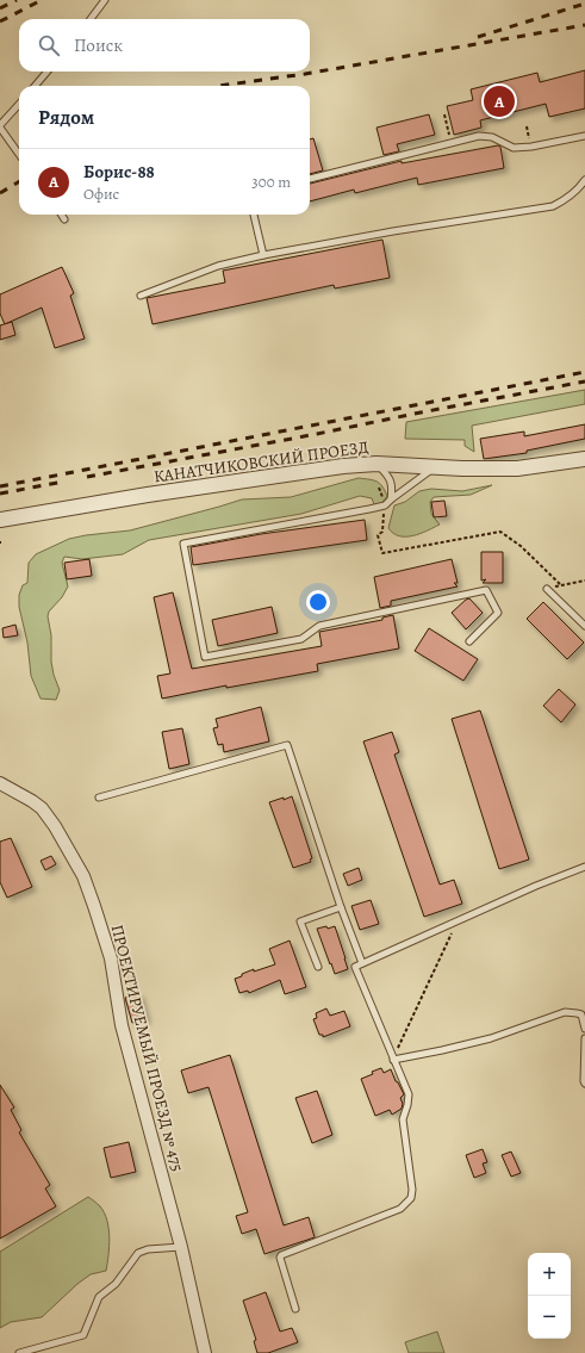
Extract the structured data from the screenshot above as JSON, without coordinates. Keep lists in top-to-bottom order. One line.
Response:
{"streets":{"street":["КАНАТЧИКОВСКИЙ ПРОЕЗД","ПРОЕКТИРУЕМЫЙ ПРОЕЗД № 475"]},"page":{"search":"Поиск","pins":"A","heading":"Рядом","list":[{"mark":"A","name":"Борис-88","note":"Офис","value":"300 m"}],"map_buttons":["+","−"]}}
